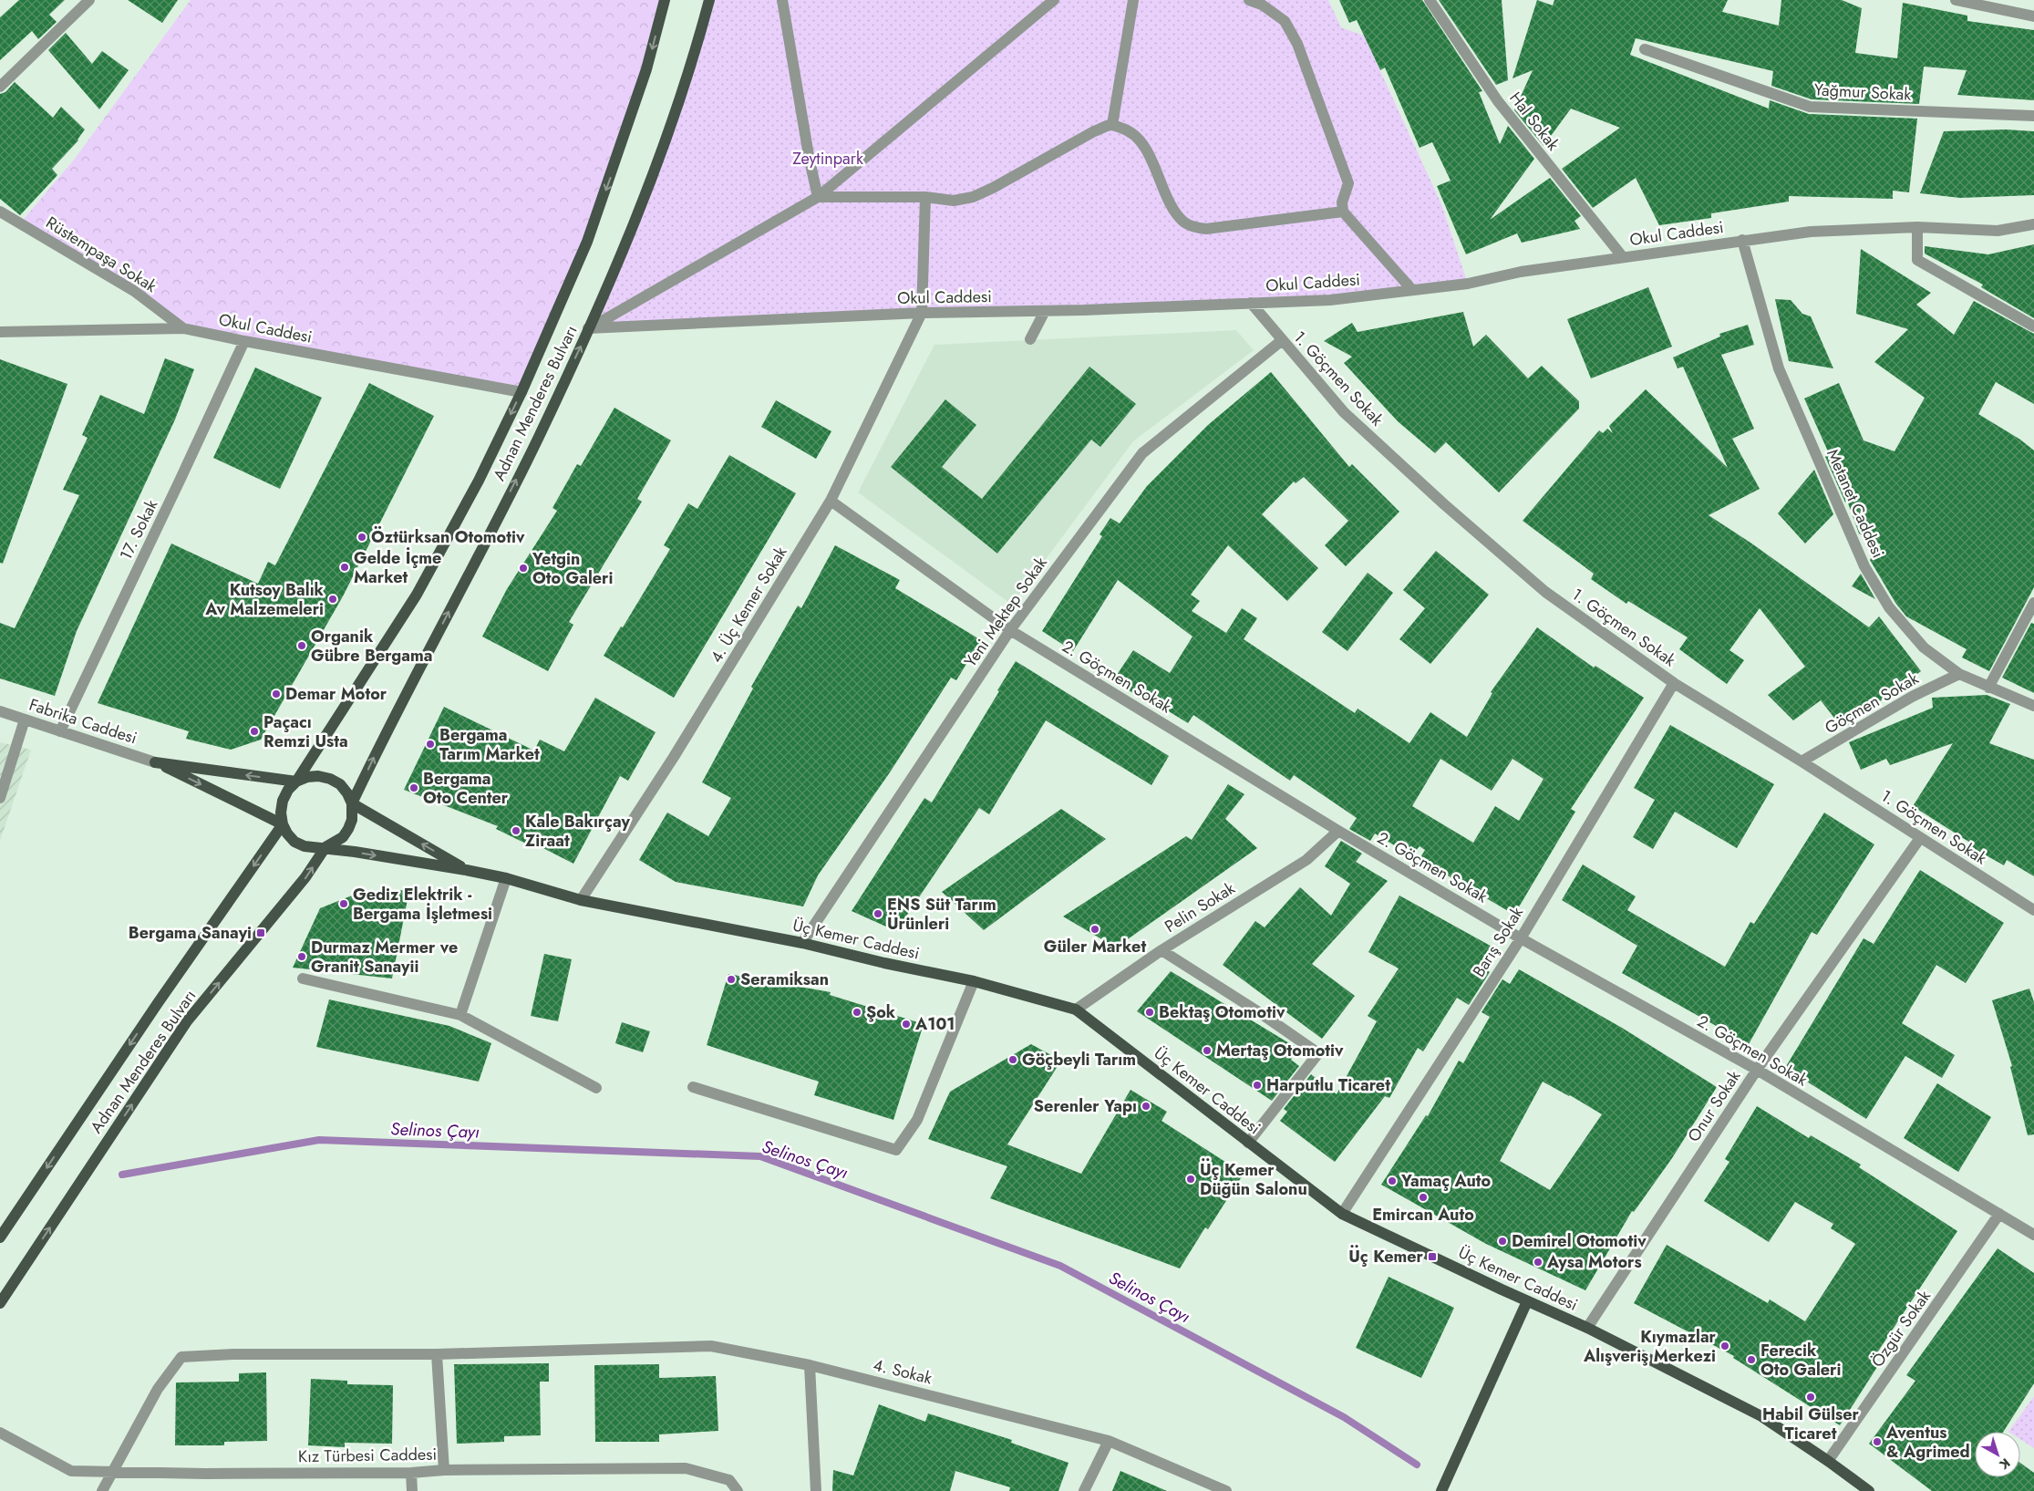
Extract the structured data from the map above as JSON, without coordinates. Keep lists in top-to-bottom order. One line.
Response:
{"streets":{"main road":["Adnan Menderes Bulvarı","Üç Kemer Caddesi"],"street":["Yağmur Sokak","Hal Sokak","Okul Caddesi","Rüstempaşa Sokak","1. Göçmen Sokak","Metanet Caddesi","17. Sokak","4. Üç Kemer Sokak","Yeni Mektep Sokak","2. Göçmen Sokak","Göçmen Sokak","Fabrika Caddesi","Pelin Sokak","Barış Sokak","Onur Sokak","Özgür Sokak","4. Sokak","Kız Türbesi Caddesi"]},"crossings":[["Hal Sokak","Okul Caddesi"],["Okul Caddesi","Rüstempaşa Sokak"],["Okul Caddesi","1. Göçmen Sokak"],["Okul Caddesi","Adnan Menderes Bulvarı"],["Okul Caddesi","Metanet Caddesi"],["Okul Caddesi","17. Sokak"],["Okul Caddesi","4. Üç Kemer Sokak"],["1. Göçmen Sokak","Yeni Mektep Sokak"],["1. Göçmen Sokak","Göçmen Sokak"],["1. Göçmen Sokak","Barış Sokak"],["1. Göçmen Sokak","Onur Sokak"],["Adnan Menderes Bulvarı","Üç Kemer Caddesi"],["Metanet Caddesi","Göçmen Sokak"],["17. Sokak","Fabrika Caddesi"],["4. Üç Kemer Sokak","2. Göçmen Sokak"],["4. Üç Kemer Sokak","Üç Kemer Caddesi"],["Yeni Mektep Sokak","2. Göçmen Sokak"],["Yeni Mektep Sokak","Üç Kemer Caddesi"],["2. Göçmen Sokak","Pelin Sokak"],["2. Göçmen Sokak","Barış Sokak"],["2. Göçmen Sokak","Onur Sokak"],["2. Göçmen Sokak","Özgür Sokak"],["Pelin Sokak","Üç Kemer Caddesi"],["Üç Kemer Caddesi","Barış Sokak"],["Üç Kemer Caddesi","Onur Sokak"],["Üç Kemer Caddesi","Özgür Sokak"],["4. Sokak","Kız Türbesi Caddesi"]],"water":["Selinos Çayı"],"parks":["Zeytinpark"],"places":{"other":["Öztürksan Otomotiv","Gelde İçme Market","Yetgin Oto Galeri","Kutsoy Balık Av Malzemeleri","Organik Gübre Bergama","Demar Motor","Paçacı Remzi Usta","Bergama Tarım Market","Bergama Oto Center","Kale Bakırçay Ziraat","Gediz Elektrik - Bergama İşletmesi","ENS Süt Tarım Ürünleri","Güler Market","Durmaz Mermer ve Granit Sanayii","Seramiksan","Şok","Bektaş Otomotiv","A101","Mertaş Otomotiv","Göçbeyli Tarım","Harputlu Ticaret","Serenler Yapı","Üç Kemer Düğün Salonu","Yamaç Auto","Emircan Auto","Demirel Otomotiv","Aysa Motors","Kıymazlar Alışveriş Merkezi","Ferecik Oto Galeri","Habil Gülser Ticaret","Aventus & Agrimed"],"transit":["Bergama Sanayi","Üç Kemer"]},"north":"bottom right"}
